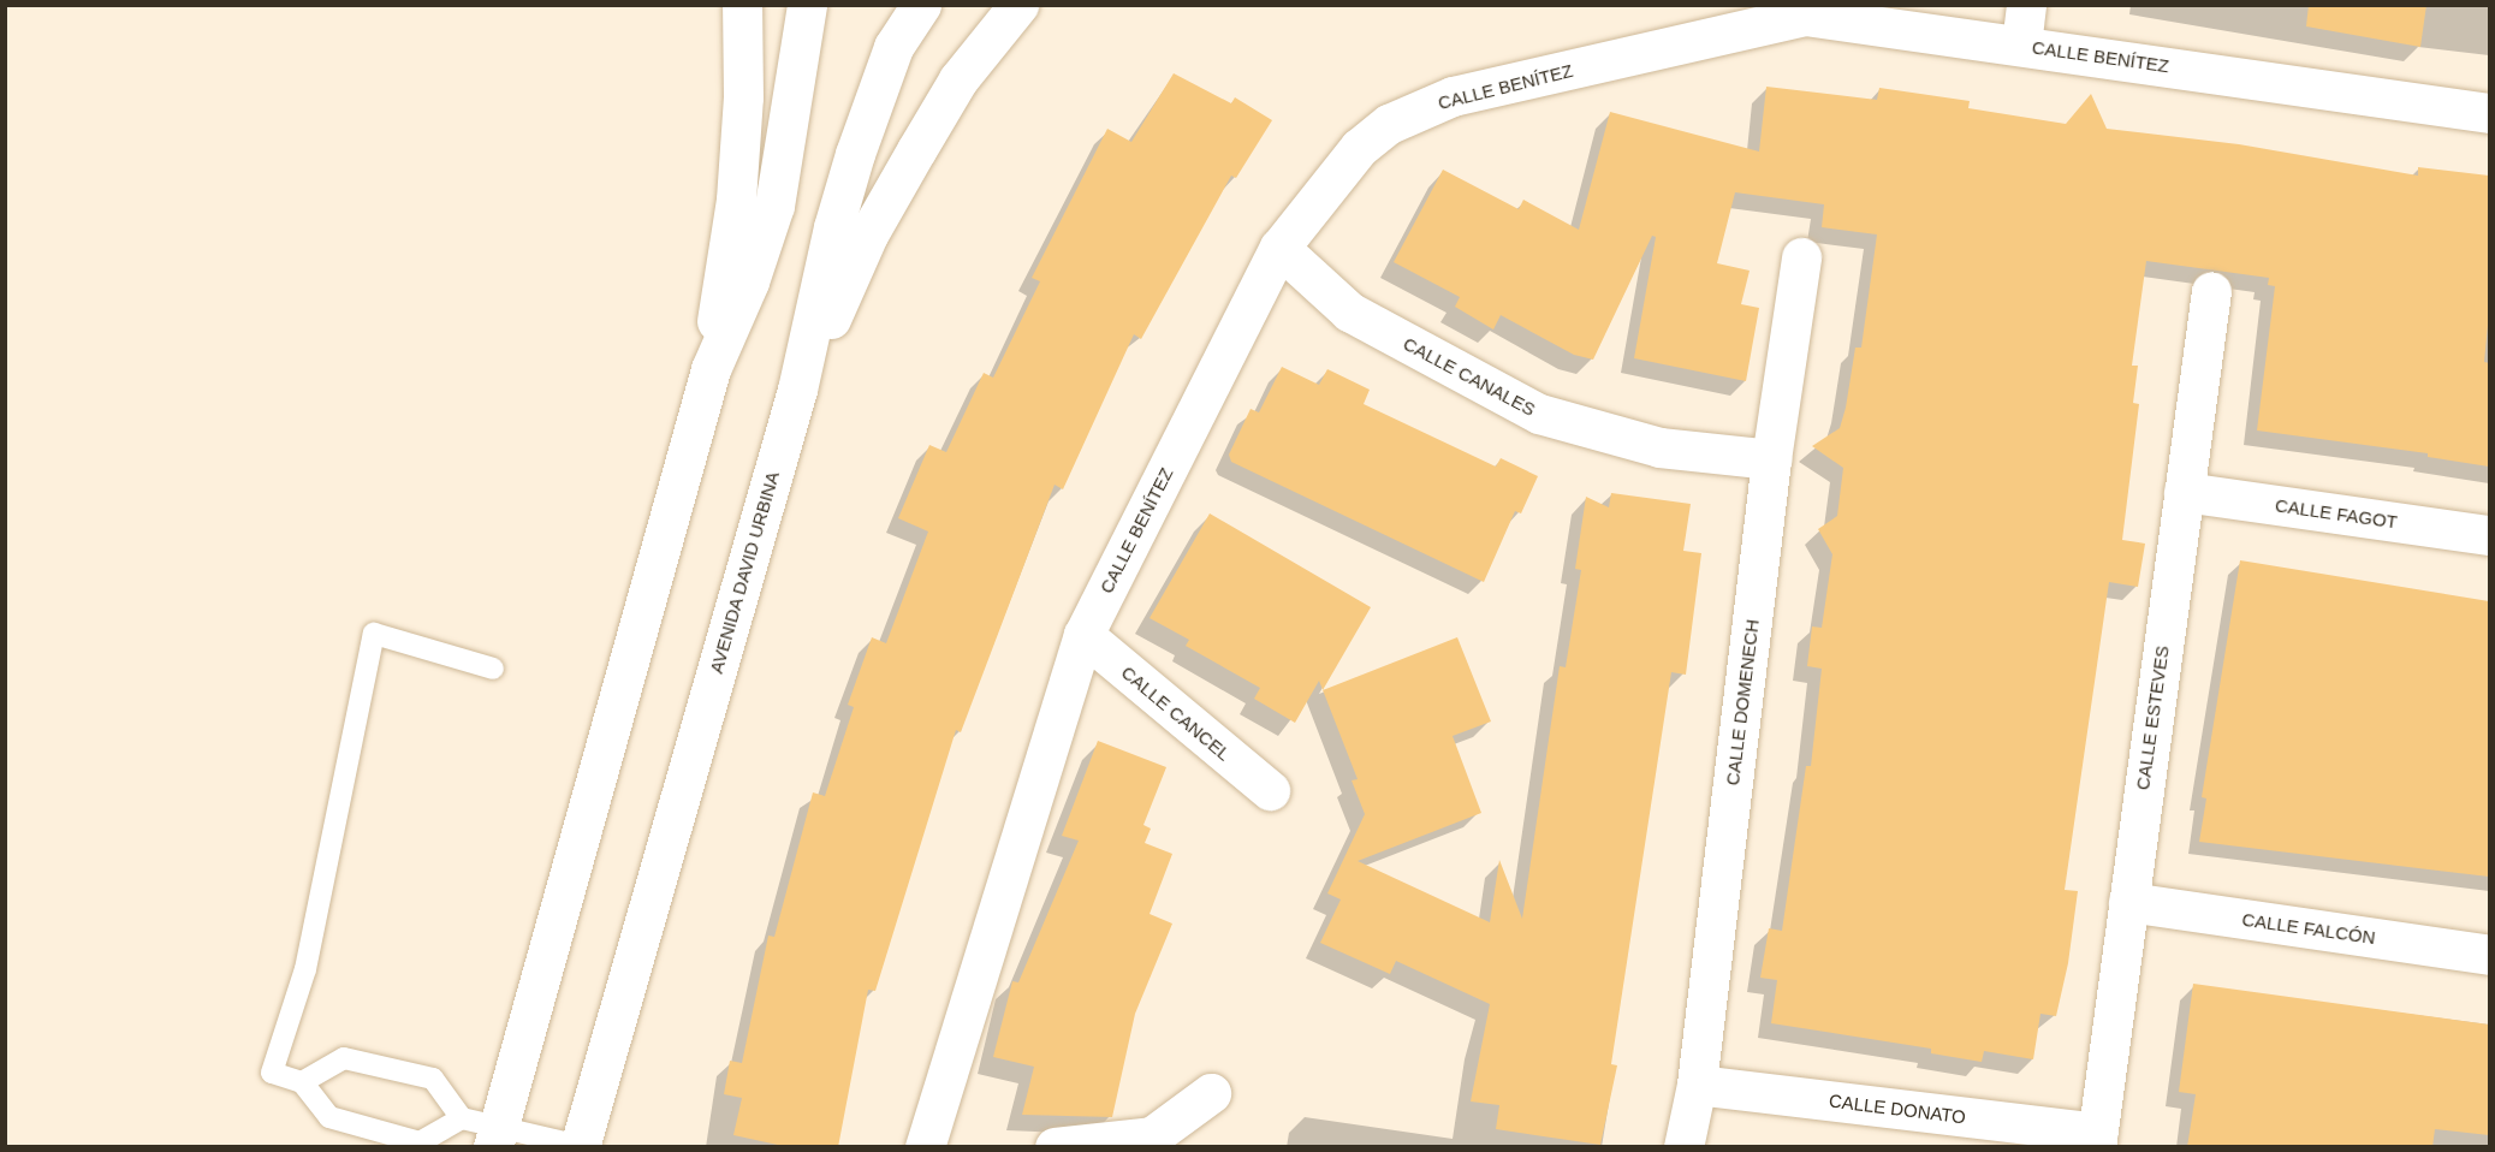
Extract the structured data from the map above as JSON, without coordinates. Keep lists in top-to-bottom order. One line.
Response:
{"streets":{"street":["CALLE BENÍTEZ","CALLE CANALES","CALLE FAGOT","AVENIDA DAVID URBINA","CALLE DOMENECH","CALLE CANCEL","CALLE ESTEVES","CALLE FALCÓN","CALLE DONATO"]},"crossings":[["CALLE BENÍTEZ","CALLE CANALES"],["CALLE BENÍTEZ","CALLE CANCEL"],["CALLE CANALES","CALLE DOMENECH"],["CALLE FAGOT","CALLE ESTEVES"],["CALLE DOMENECH","CALLE DONATO"],["CALLE ESTEVES","CALLE FALCÓN"],["CALLE ESTEVES","CALLE DONATO"]]}
